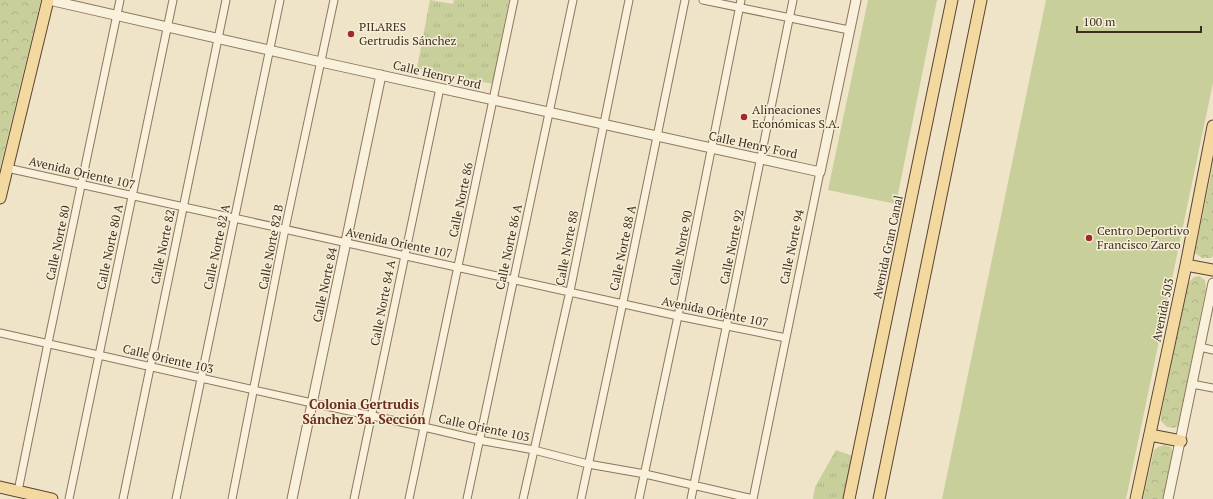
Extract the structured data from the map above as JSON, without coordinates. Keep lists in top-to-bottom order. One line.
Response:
{"streets":{"main road":["Avenida Gran Canal","Avenida 503"],"street":["Calle Henry Ford","Avenida Oriente 107","Calle Norte 86","Calle Norte 80","Calle Norte 80 A","Calle Norte 82","Calle Norte 82 A","Calle Norte 82 B","Calle Norte 86 A","Calle Norte 92","Calle Norte 94","Calle Norte 88","Calle Norte 88 A","Calle Norte 90","Calle Norte 84","Calle Norte 84 A","Calle Oriente 103"]},"crossings":[["Calle Henry Ford","Calle Norte 86"],["Calle Henry Ford","Calle Norte 80"],["Calle Henry Ford","Calle Norte 80 A"],["Calle Henry Ford","Calle Norte 82"],["Calle Henry Ford","Calle Norte 82 A"],["Calle Henry Ford","Calle Norte 82 B"],["Calle Henry Ford","Calle Norte 86 A"],["Calle Henry Ford","Calle Norte 92"],["Calle Henry Ford","Calle Norte 94"],["Calle Henry Ford","Calle Norte 88"],["Calle Henry Ford","Calle Norte 88 A"],["Calle Henry Ford","Calle Norte 90"],["Calle Henry Ford","Calle Norte 84"],["Calle Henry Ford","Calle Norte 84 A"],["Avenida Oriente 107","Calle Norte 86"],["Avenida Oriente 107","Calle Norte 80"],["Avenida Oriente 107","Calle Norte 80 A"],["Avenida Oriente 107","Calle Norte 82"],["Avenida Oriente 107","Calle Norte 82 A"],["Avenida Oriente 107","Calle Norte 82 B"],["Avenida Oriente 107","Calle Norte 86 A"],["Avenida Oriente 107","Calle Norte 92"],["Avenida Oriente 107","Calle Norte 94"],["Avenida Oriente 107","Calle Norte 88"],["Avenida Oriente 107","Calle Norte 88 A"],["Avenida Oriente 107","Calle Norte 90"],["Avenida Oriente 107","Calle Norte 84"],["Avenida Oriente 107","Calle Norte 84 A"],["Calle Norte 86","Calle Oriente 103"],["Calle Norte 80","Calle Oriente 103"],["Calle Norte 80 A","Calle Oriente 103"],["Calle Norte 82","Calle Oriente 103"],["Calle Norte 82 A","Calle Oriente 103"],["Calle Norte 82 B","Calle Oriente 103"],["Calle Norte 86 A","Calle Oriente 103"],["Calle Norte 92","Calle Oriente 103"],["Calle Norte 94","Calle Oriente 103"],["Calle Norte 88","Calle Oriente 103"],["Calle Norte 88 A","Calle Oriente 103"],["Calle Norte 90","Calle Oriente 103"],["Calle Norte 84","Calle Oriente 103"],["Calle Norte 84 A","Calle Oriente 103"]],"districts":["Colonia Gertrudis Sánchez 3a. Sección"],"places":["PILARES Gertrudis Sánchez","Alineaciones Económicas S.A.","Centro Deportivo Francisco Zarco"],"scale_bar":"100 m"}
